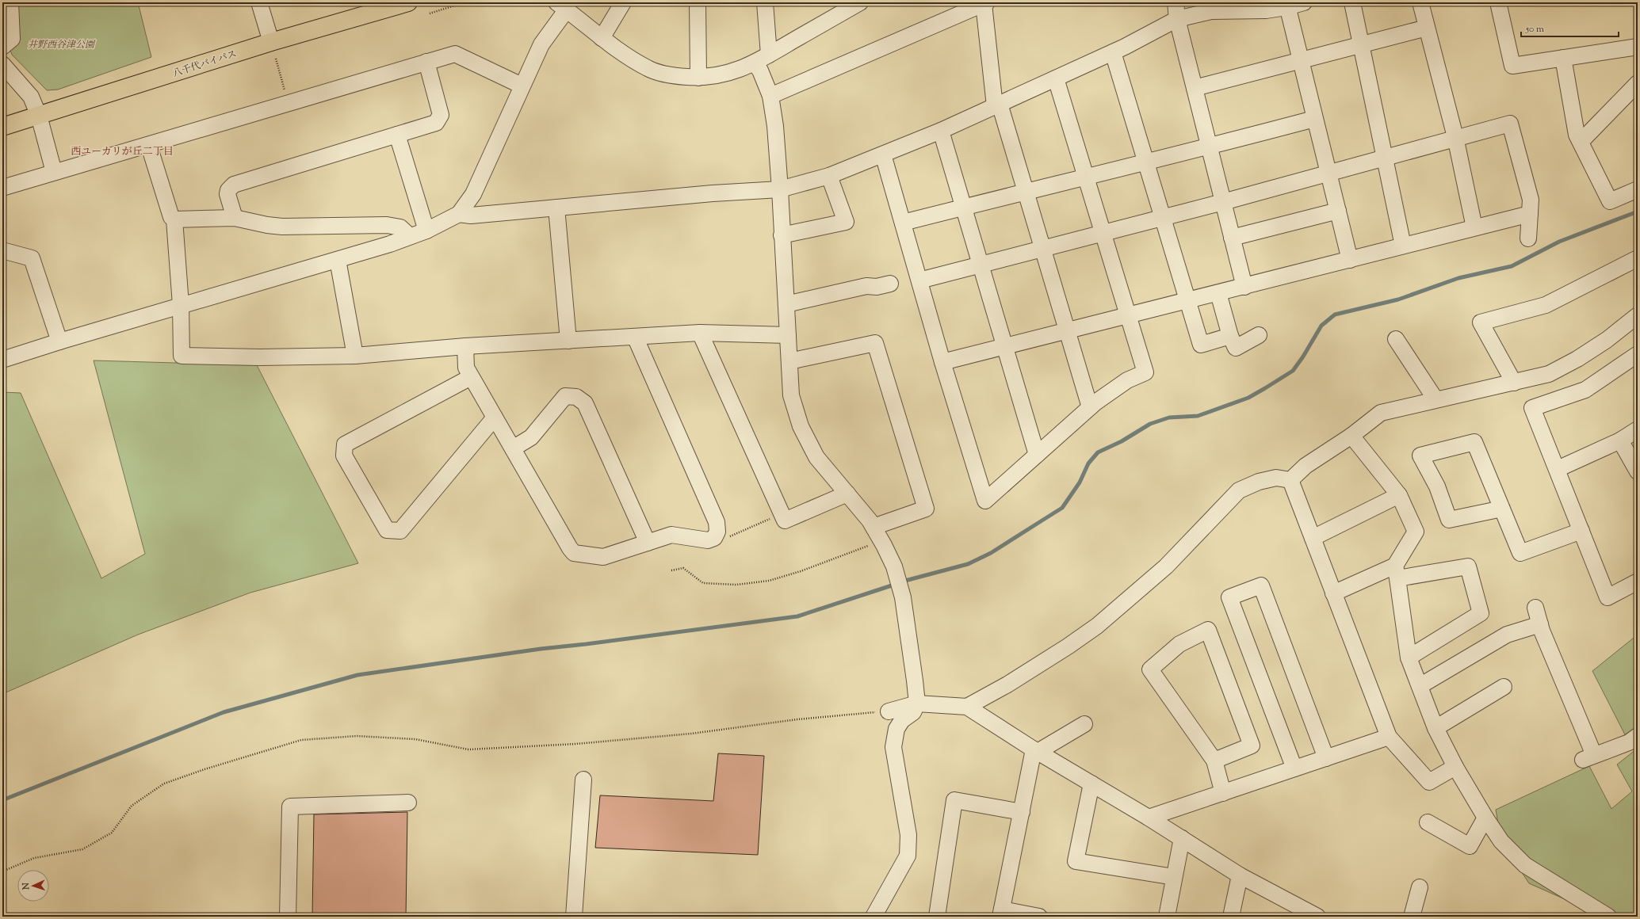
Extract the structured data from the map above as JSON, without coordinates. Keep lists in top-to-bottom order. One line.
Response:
{"streets":{"highway":["八千代バイパス"]},"districts":["西ユーカリが丘二丁目"],"parks":["井野西谷津公園"],"scale_bar":"50 m","north":"left"}
